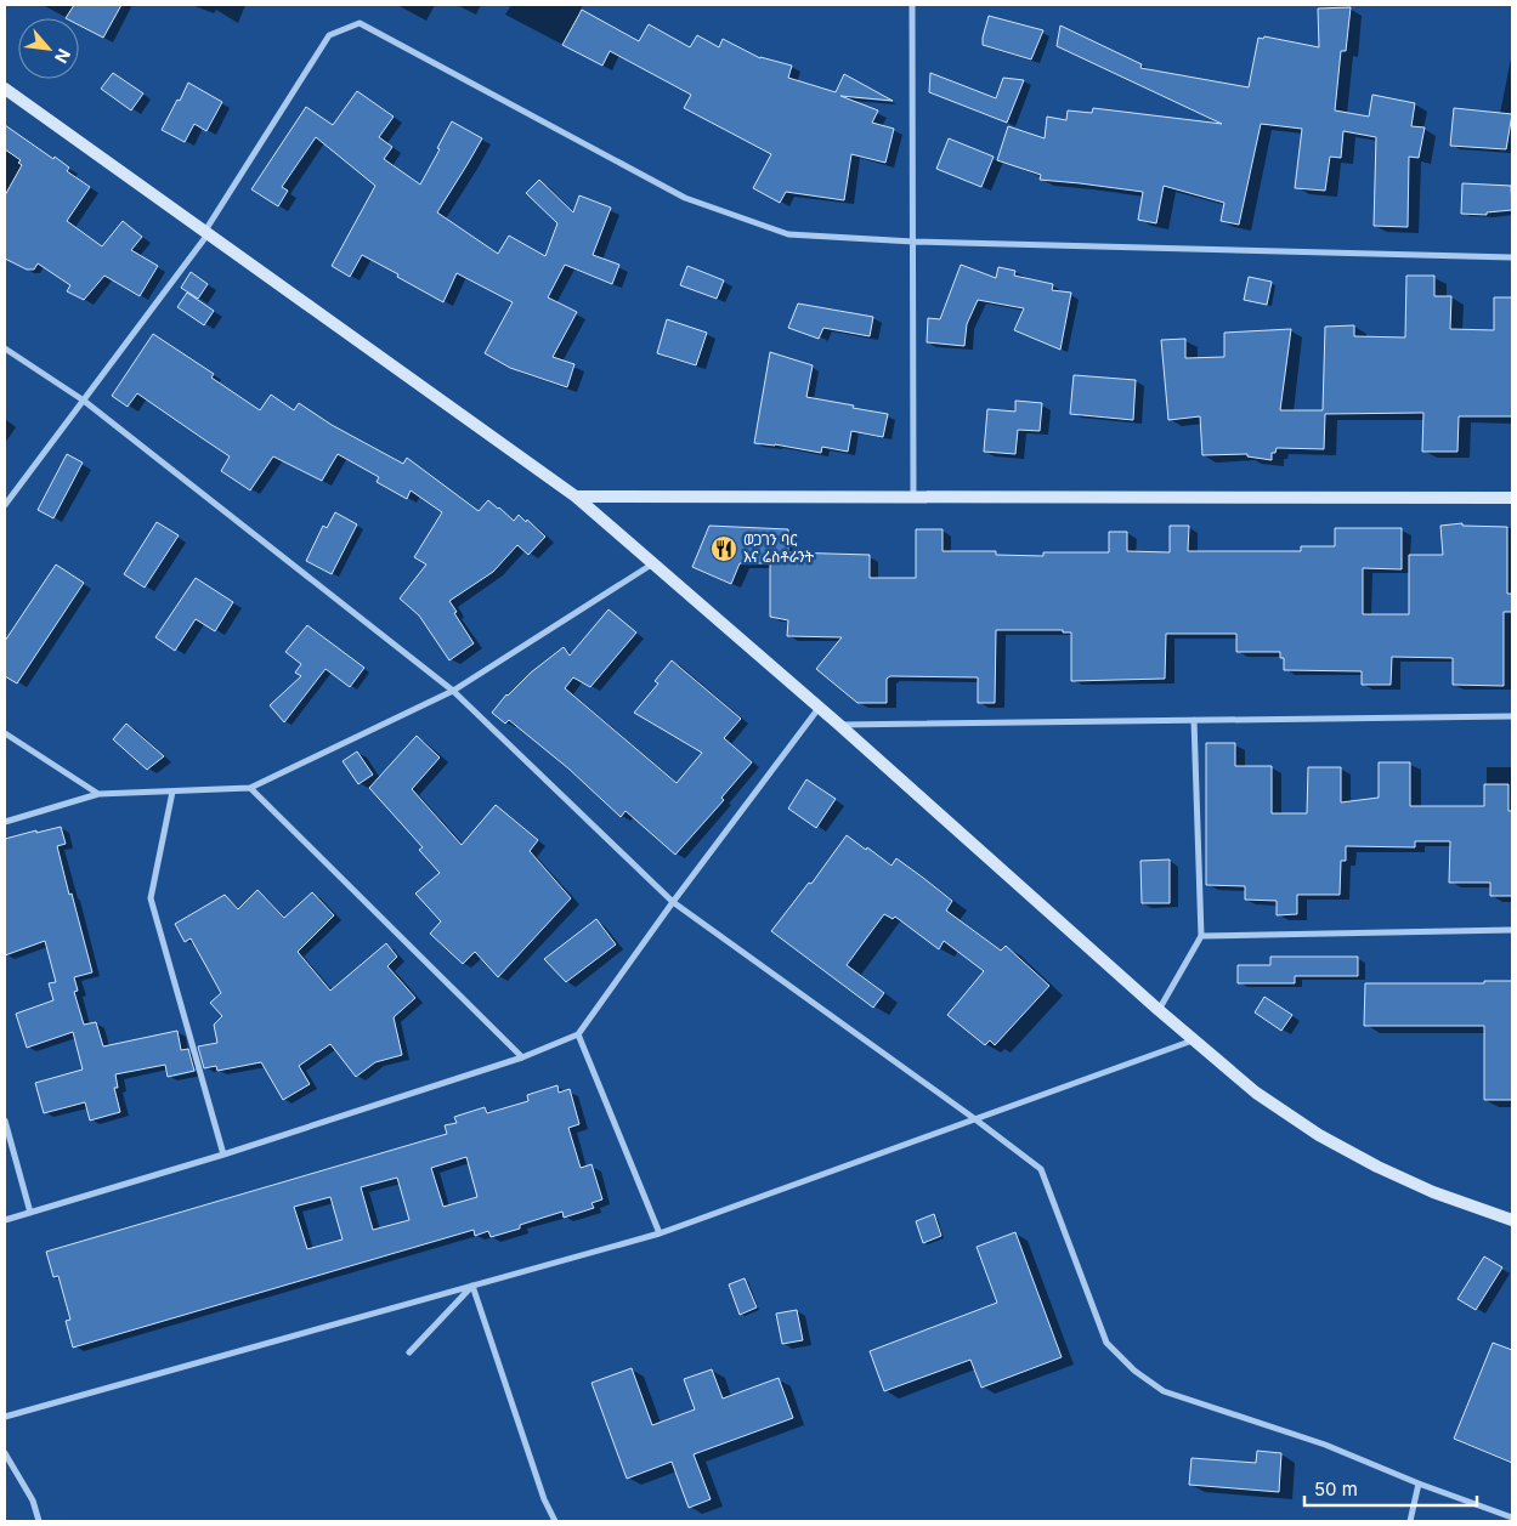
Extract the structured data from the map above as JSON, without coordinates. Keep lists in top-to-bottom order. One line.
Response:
{"places":{"restaurant":["ወጋገን ባር እና ሬስቶራንት"]},"scale_bar":"50 m","north":"bottom right"}
